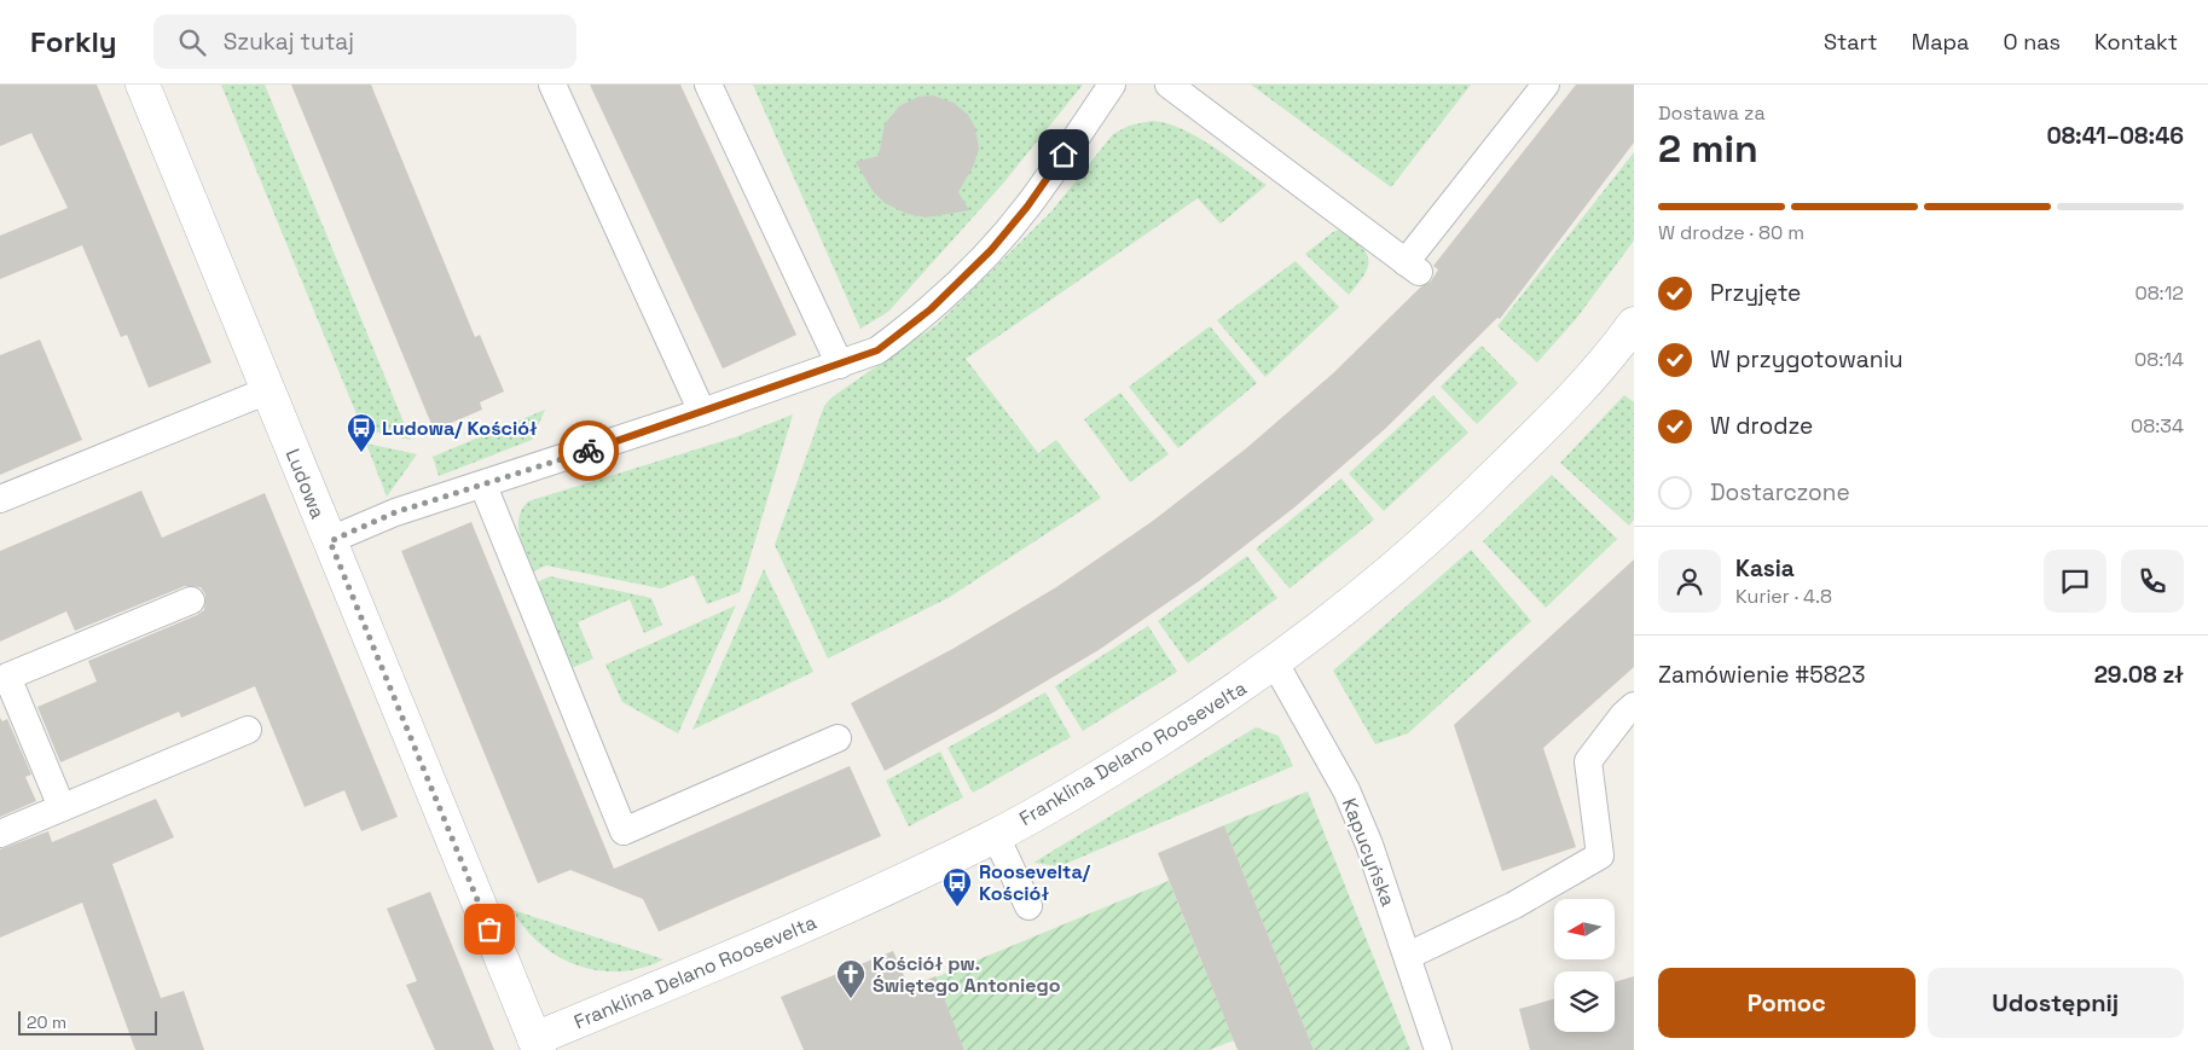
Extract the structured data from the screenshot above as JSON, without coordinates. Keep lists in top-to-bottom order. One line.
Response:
{"streets":{"street":["Ludowa","Franklina Delano Roosevelta"],"lane":["Kapucyńska"]},"crossings":[["Ludowa","Franklina Delano Roosevelta"],["Franklina Delano Roosevelta","Kapucyńska"]],"places":{"bus stop":["Ludowa/ Kościół","Roosevelta/ Kościół"],"church":["Kościół pw. Świętego Antoniego"]},"scale_bar":"20 m","north":"left","page":{"header":"Forkly","search":"Szukaj tutaj","nav":["Start","Mapa","O nas","Kontakt"],"heading":["2 min","Dostawa za","08:41–08:46"],"panel":["Kasia","Kurier · 4.8","Zamówienie #5823","29.08 zł"],"bar":"W drodze · 80 m","list":[["Przyjęte","08:12"],["W przygotowaniu","08:14"],["W drodze","08:34"],"Dostarczone"],"buttons":["Pomoc","Udostępnij"],"scale":"20 m"}}
